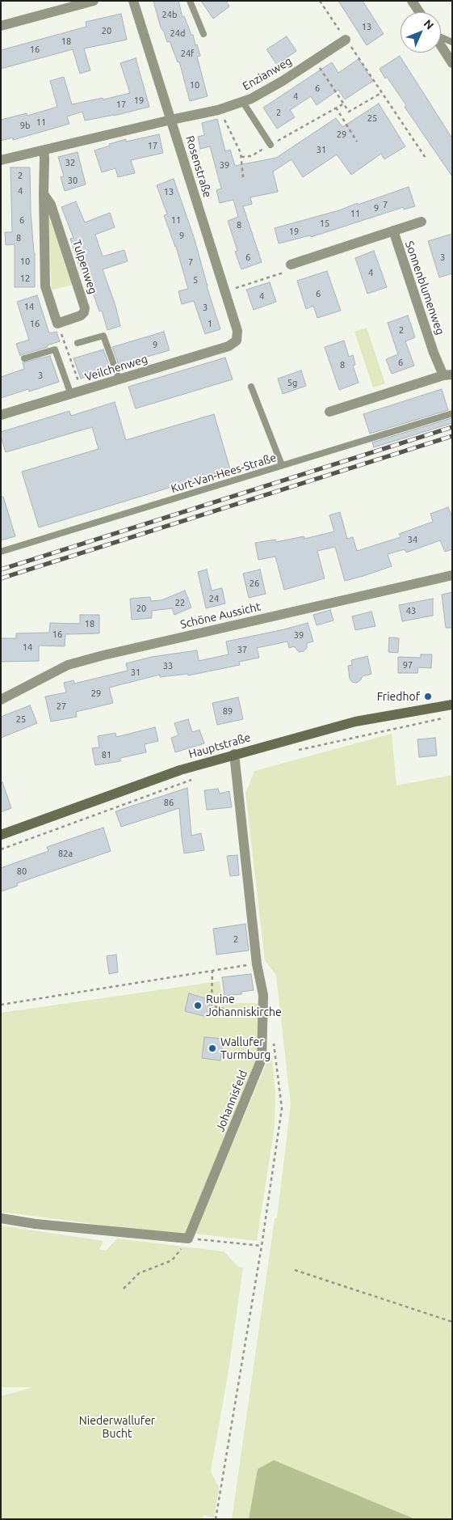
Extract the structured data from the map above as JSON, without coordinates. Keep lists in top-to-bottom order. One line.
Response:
{"streets":{"street":["Enzianweg","Rosenstraße","Tulpenweg","Sonnenblumenweg","Veilchenweg","Schöne Aussicht","Hauptstraße","Johannisfeld"],"lane":["Kurt-Van-Hees-Straße"]},"crossings":[["Enzianweg","Rosenstraße"],["Rosenstraße","Veilchenweg"],["Hauptstraße","Johannisfeld"]],"parks":["Niederwallufer Bucht"],"places":["Friedhof","Ruine Johanniskirche","Wallufer Turmburg"],"house_numbers":["24b","13","20","24d","18","16","24f","10","6","4","19","17","2","25","11","9b","29","17","31","32","39","2","30","4","13","7","9","11","6","11","15","8","19","9","8","6","3","10","7","4","12","5","6","4","14","3","16","1","2","9","6","8","3","5g","34","26","24","22","20","43","18","16","39","14","37","97","33","31","29","27","89","25","81","86","82a","80","2"],"north":"top right"}
